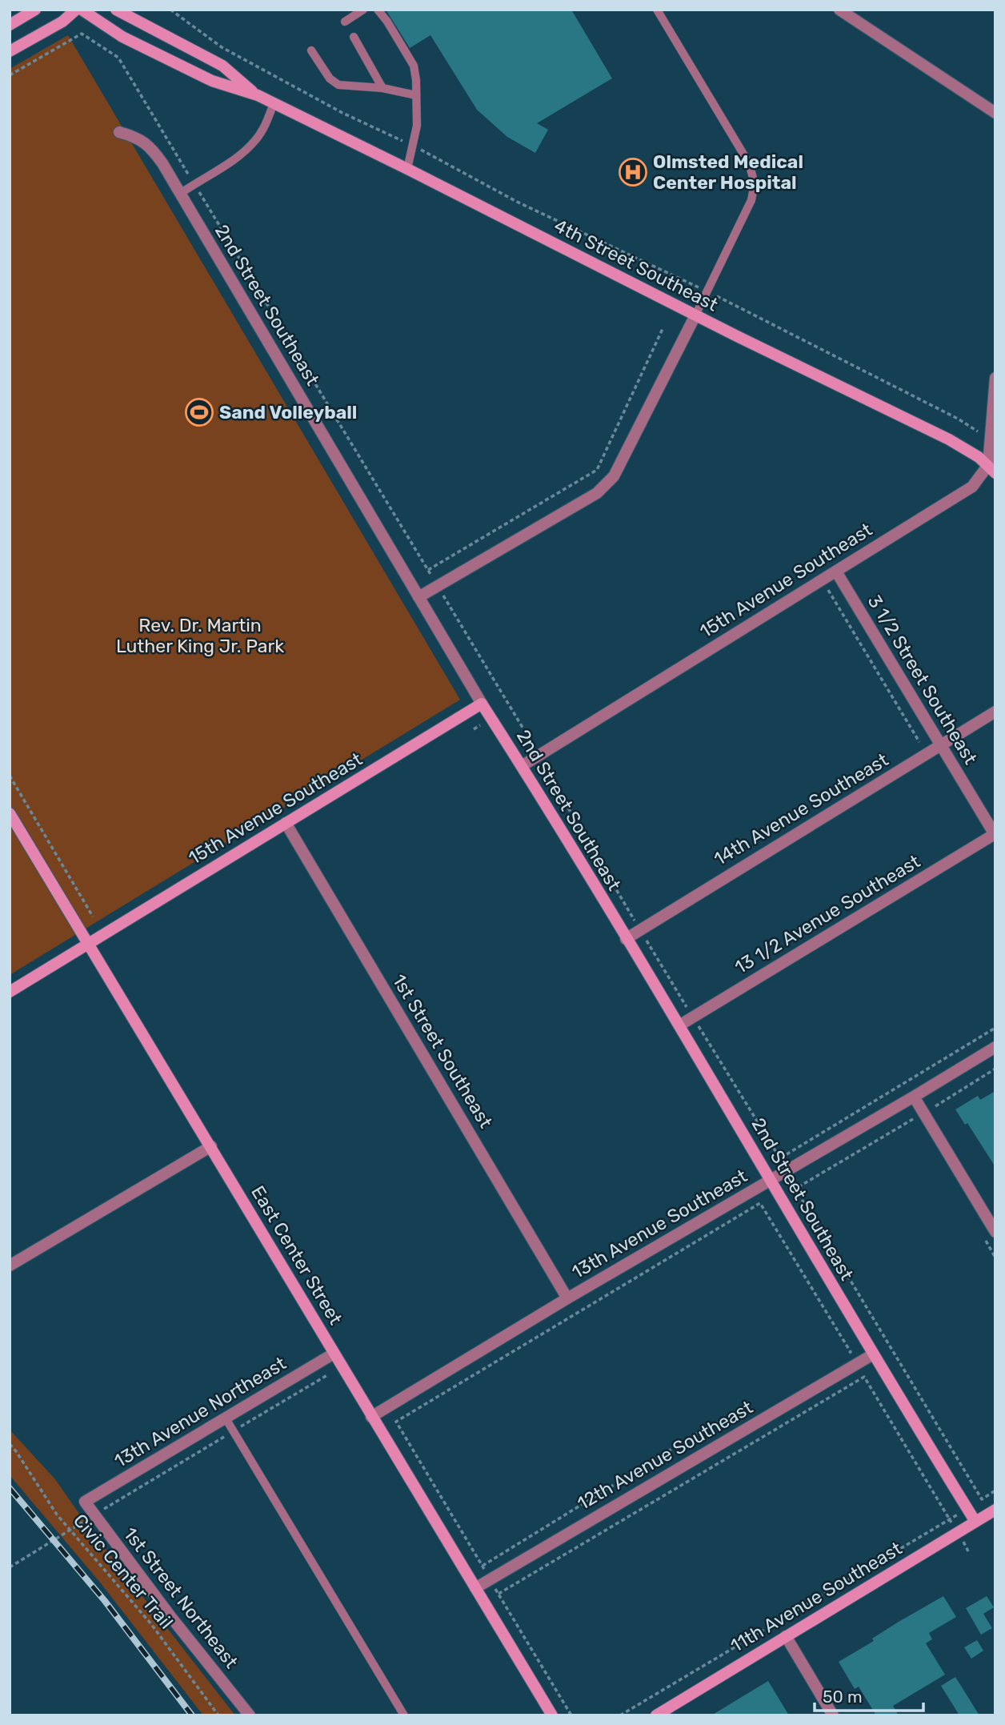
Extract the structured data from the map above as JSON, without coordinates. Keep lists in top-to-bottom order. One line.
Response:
{"streets":{"street":["4th Street Southeast","2nd Street Southeast","15th Avenue Southeast","3 1/2 Street Southeast","14th Avenue Southeast","13 1/2 Avenue Southeast","1st Street Southeast","13th Avenue Southeast","East Center Street","13th Avenue Northeast","12th Avenue Southeast","11th Avenue Southeast","1st Street Northeast"],"path":["Civic Center Trail"]},"crossings":[["4th Street Southeast","15th Avenue Southeast"],["2nd Street Southeast","15th Avenue Southeast"],["2nd Street Southeast","14th Avenue Southeast"],["2nd Street Southeast","13 1/2 Avenue Southeast"],["2nd Street Southeast","13th Avenue Southeast"],["2nd Street Southeast","12th Avenue Southeast"],["2nd Street Southeast","11th Avenue Southeast"],["15th Avenue Southeast","3 1/2 Street Southeast"],["15th Avenue Southeast","1st Street Southeast"],["15th Avenue Southeast","East Center Street"],["3 1/2 Street Southeast","14th Avenue Southeast"],["3 1/2 Street Southeast","13 1/2 Avenue Southeast"],["1st Street Southeast","13th Avenue Southeast"],["13th Avenue Southeast","East Center Street"],["East Center Street","13th Avenue Northeast"],["East Center Street","12th Avenue Southeast"],["13th Avenue Northeast","1st Street Northeast"]],"parks":["Rev. Dr. Martin Luther King Jr. Park"],"places":{"hospital":["Olmsted Medical Center Hospital"],"sports":["Sand Volleyball"]},"scale_bar":"50 m"}
